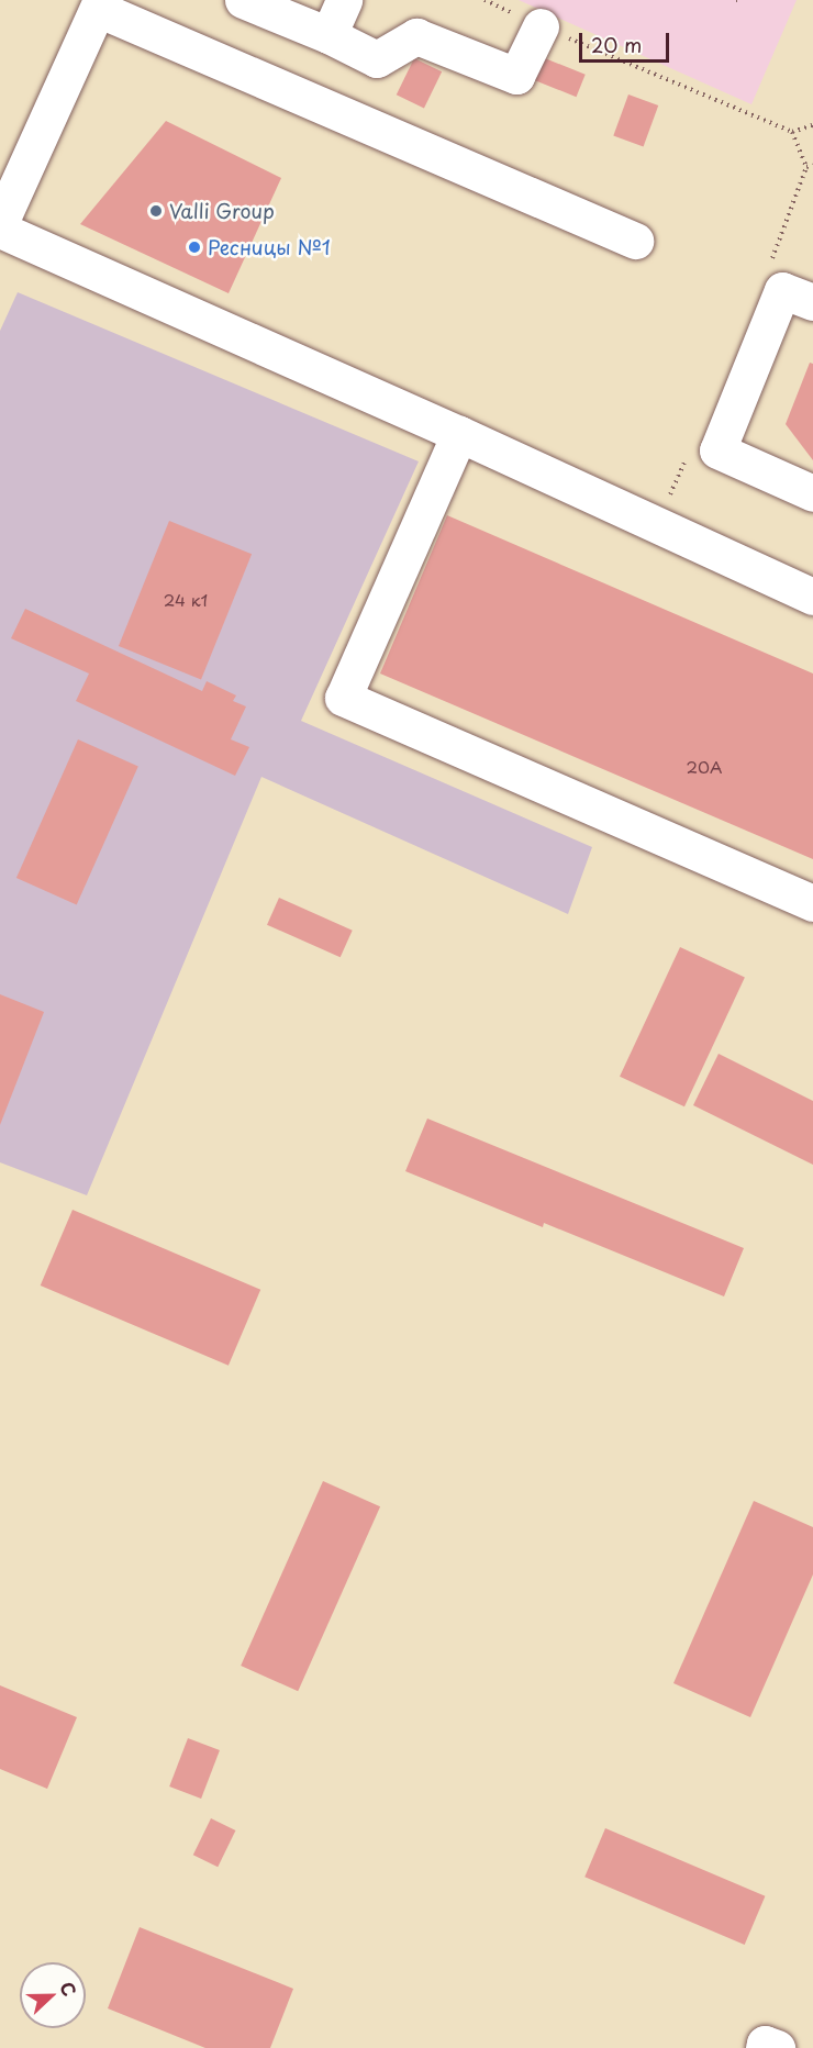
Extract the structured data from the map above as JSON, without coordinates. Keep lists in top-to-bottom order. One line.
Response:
{"places":["Valli Group","Ресницы №1"],"house_numbers":["24 к1","20А"],"scale_bar":"20 m","north":"right"}
